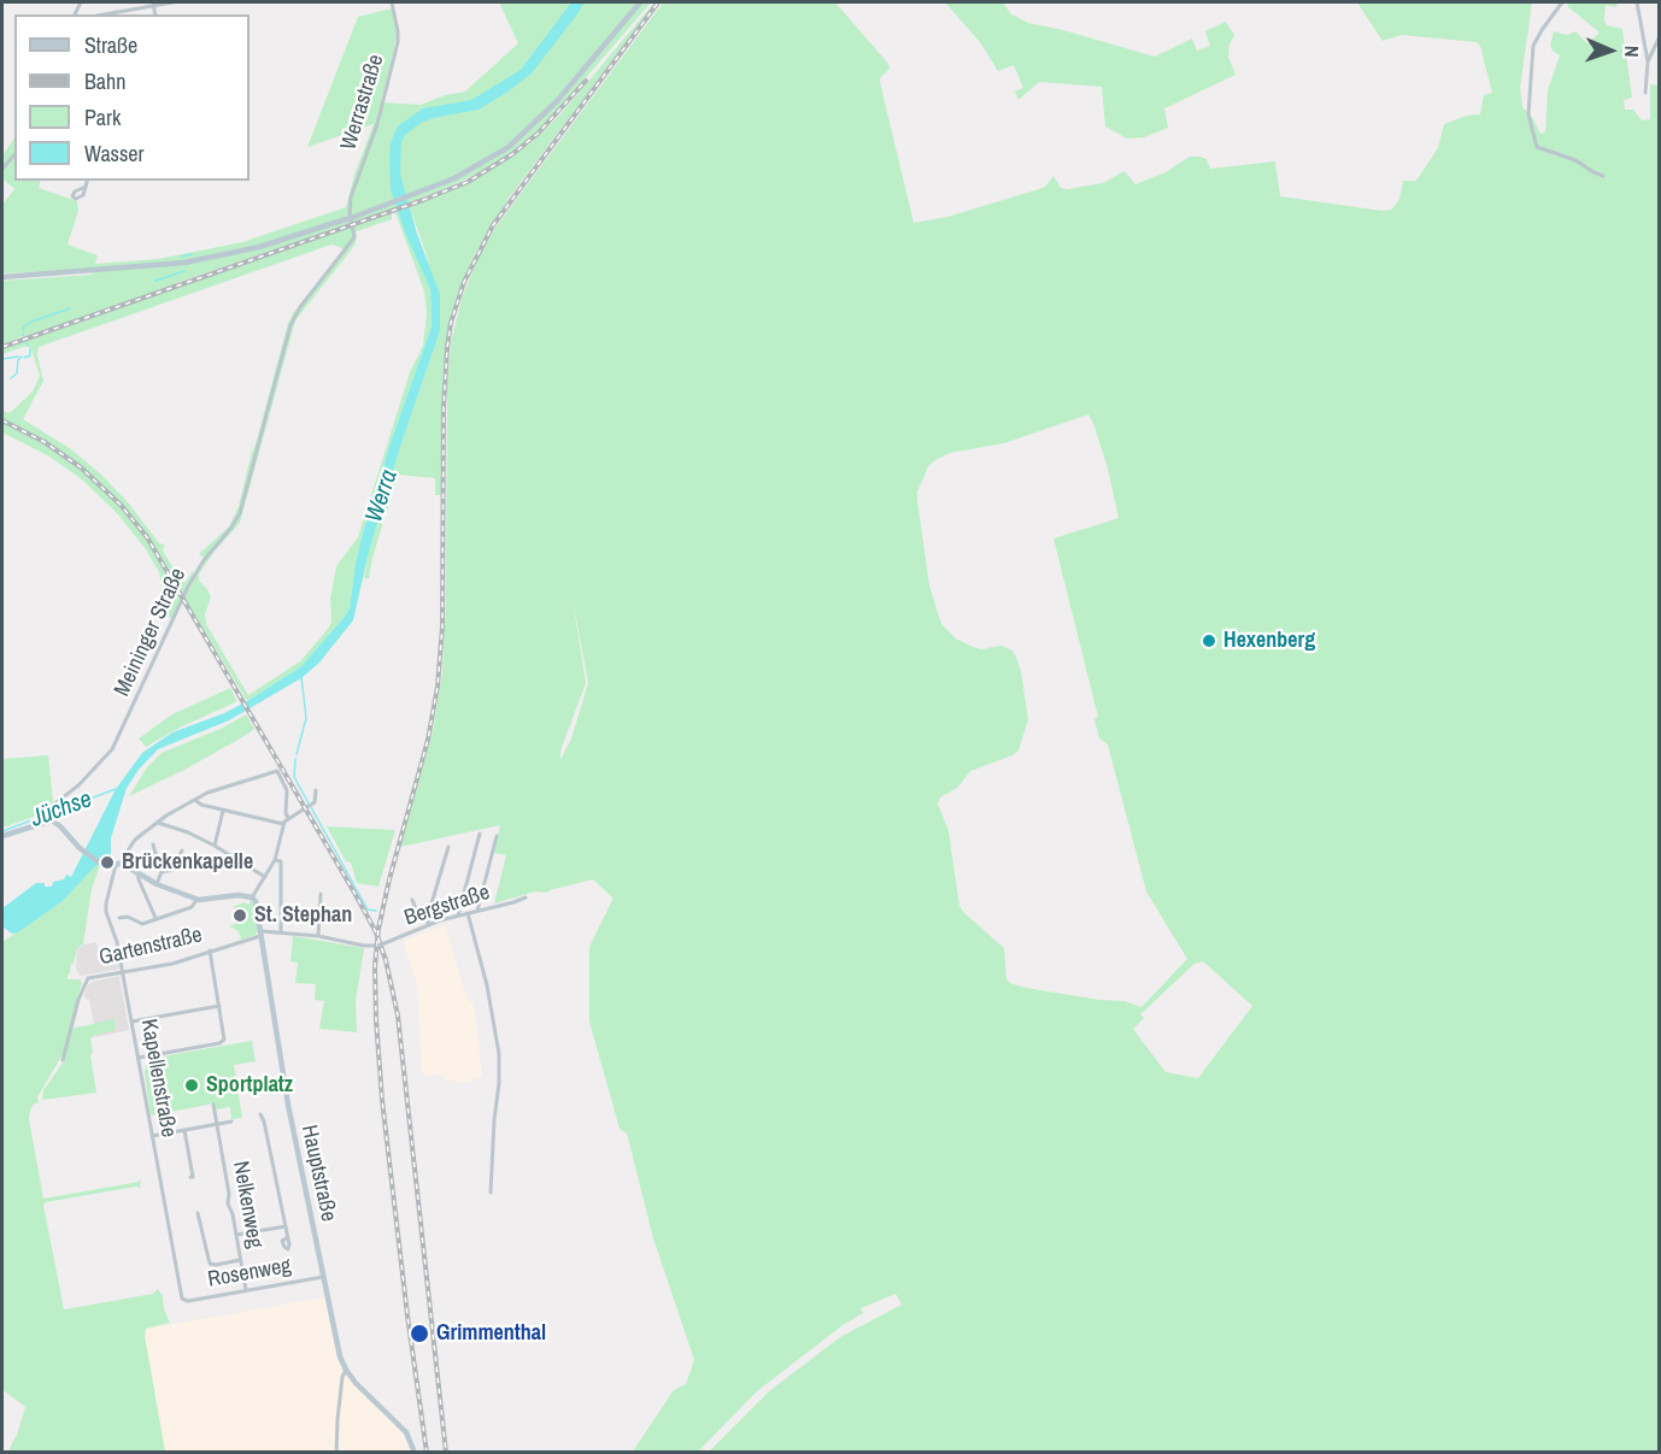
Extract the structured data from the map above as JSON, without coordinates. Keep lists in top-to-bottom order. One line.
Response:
{"streets":{"main road":["Hauptstraße"],"street":["Werrastraße","Meininger Straße","Bergstraße","Gartenstraße","Kapellenstraße","Nelkenweg","Rosenweg"]},"crossings":[["Werrastraße","Meininger Straße"],["Bergstraße","Gartenstraße"],["Gartenstraße","Kapellenstraße"],["Gartenstraße","Hauptstraße"],["Kapellenstraße","Rosenweg"],["Hauptstraße","Rosenweg"],["Nelkenweg","Rosenweg"]],"water":["Werra","Jüchse"],"places":["Hexenberg","Brückenkapelle","St. Stephan","Sportplatz","Grimmenthal"],"legend":["Straße","Bahn","Park","Wasser"],"north":"right"}
